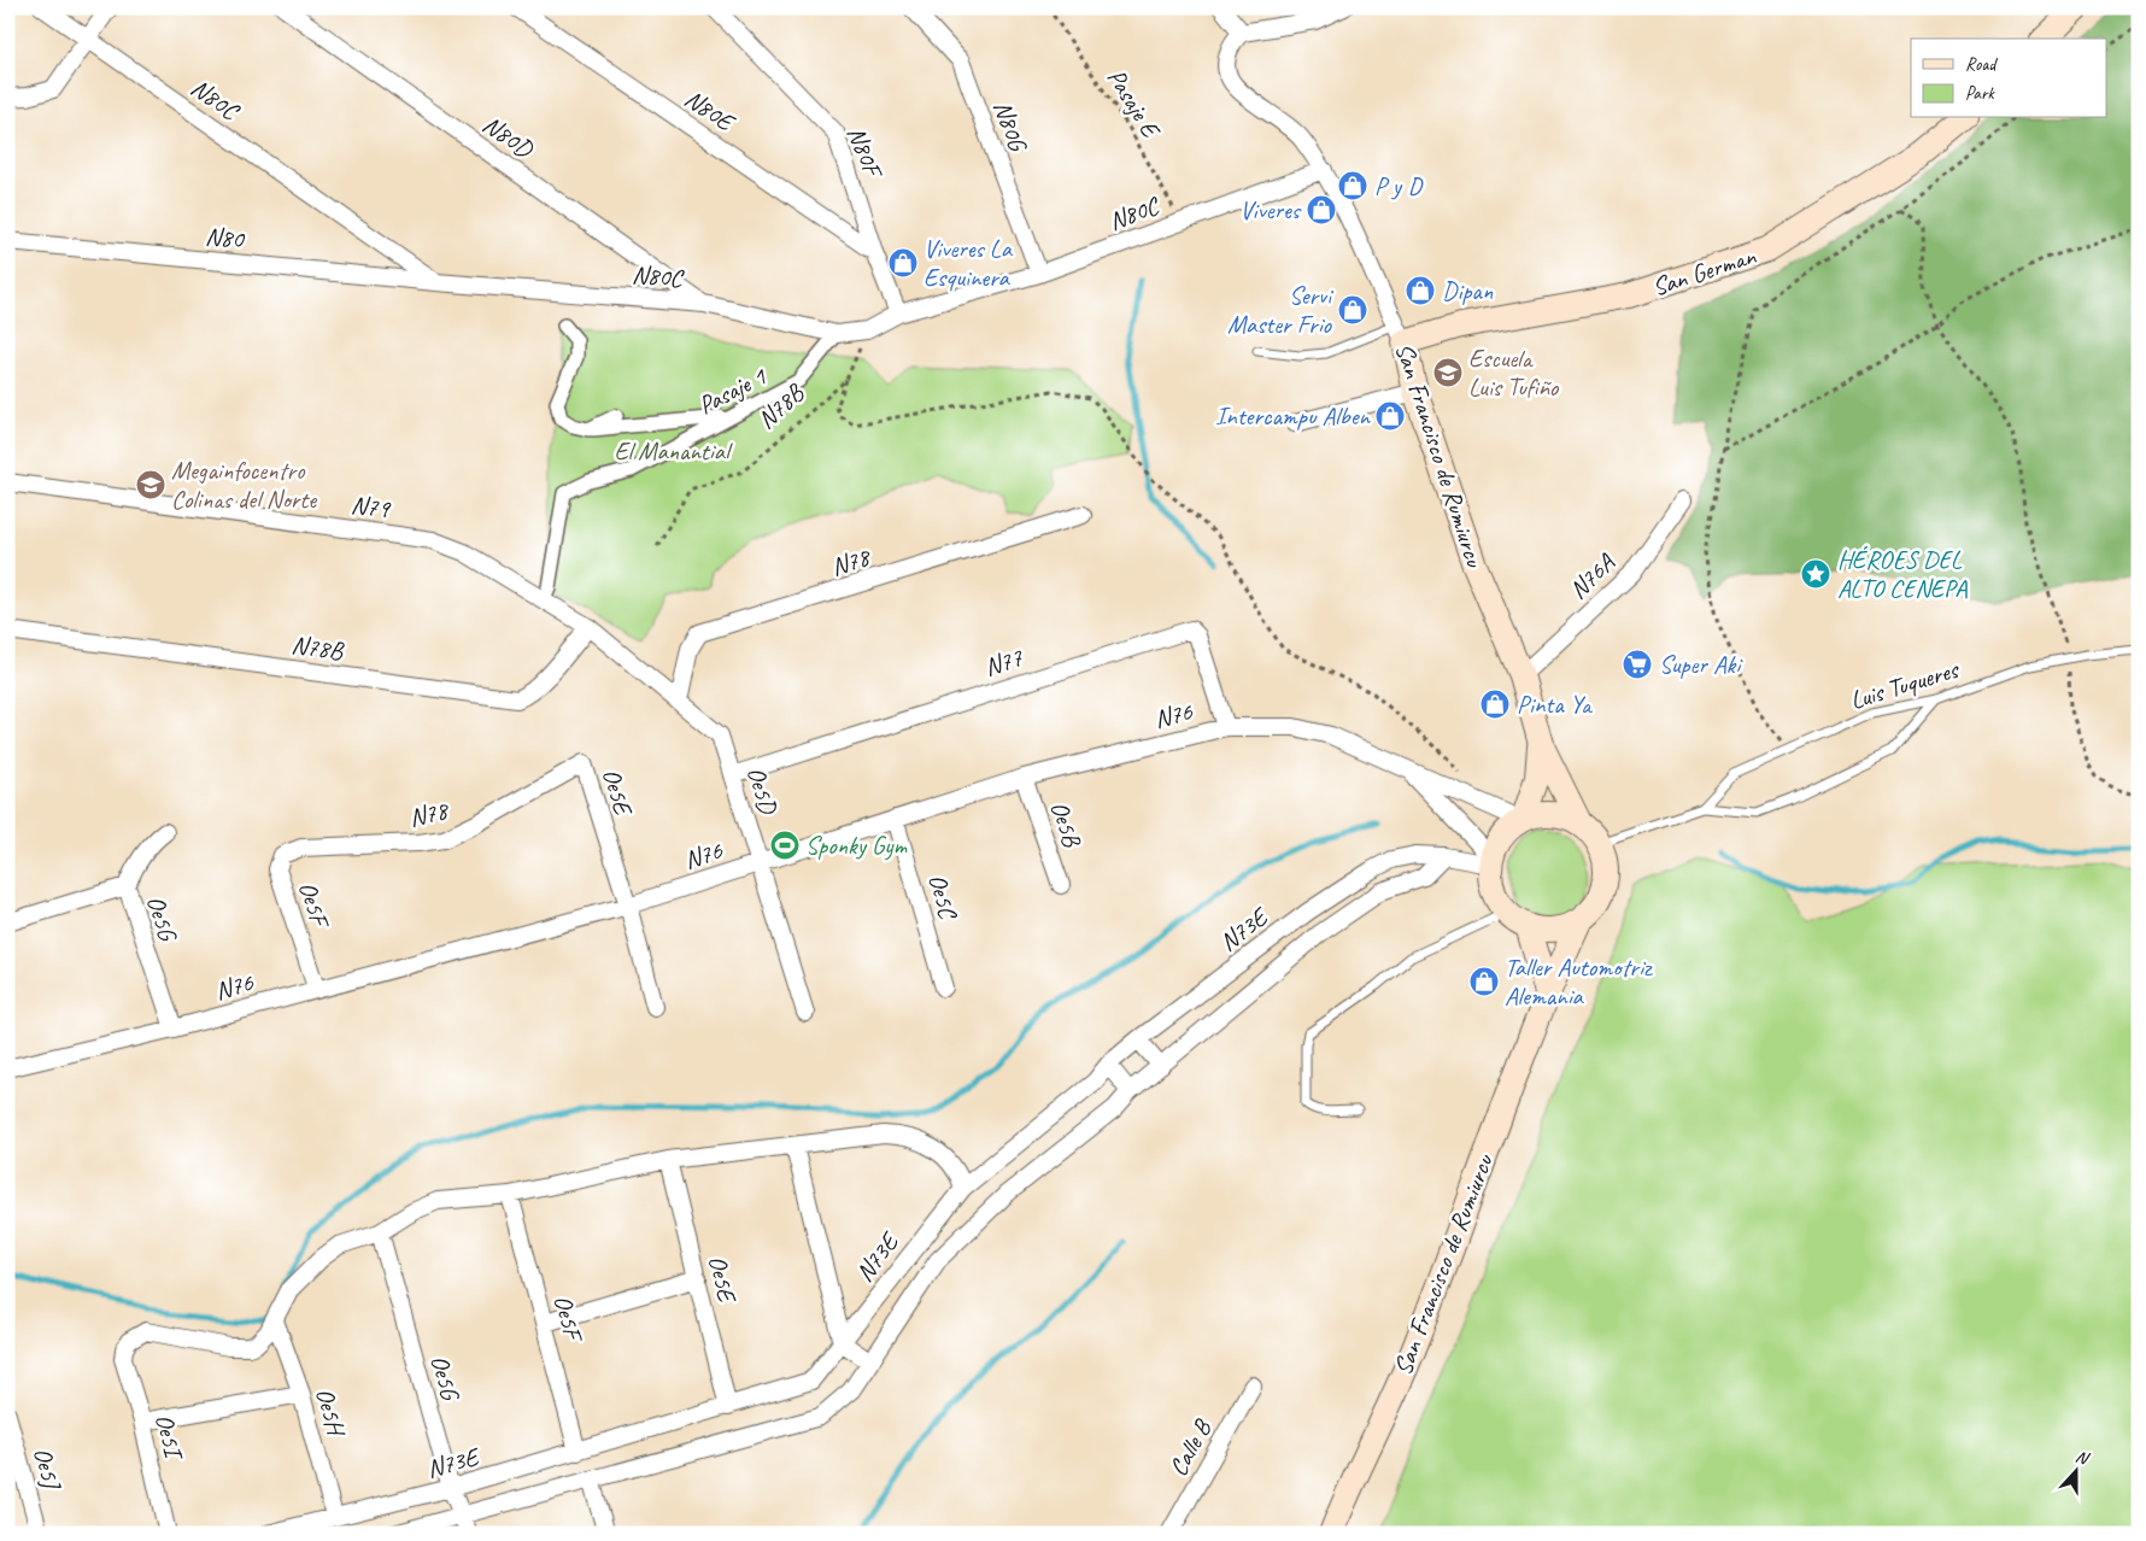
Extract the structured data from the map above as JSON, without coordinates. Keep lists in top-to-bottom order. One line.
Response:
{"streets":{"main road":["San German","San Francisco de Rumiurcu"],"street":["N80C","N80E","N80G","N80D","N80F","N80","Pasaje 1","N78B","N79","N78","N76A","N77","N76","Oe5D","Oe5E","Oe5B","Oe5C","Oe5F","Oe5G","N73E","Oe5H","Oe5I","Calle B","Oe5J"],"lane":["Luis Tuqueres"],"path":["Pasaje E"]},"crossings":[["N80C","Pasaje E"],["N80C","N80G"],["N80C","N80D"],["N80C","N80F"],["N80C","N80"],["N80C","Pasaje 1"],["N80C","N78B"],["N80C","San Francisco de Rumiurcu"],["N80E","N80F"],["San German","San Francisco de Rumiurcu"],["Pasaje 1","N79"],["N78B","N79"],["San Francisco de Rumiurcu","N76A"],["San Francisco de Rumiurcu","N76"],["San Francisco de Rumiurcu","N73E"],["N79","N78"],["N79","Oe5D"],["N78","Oe5D"],["N78","Oe5E"],["N78","Oe5F"],["N77","N76"],["N77","Oe5D"],["N76","Oe5D"],["N76","Oe5E"],["N76","Oe5B"],["N76","Oe5C"],["N76","Oe5F"],["N76","Oe5G"],["N76","N73E"],["Oe5E","N73E"],["Oe5F","N73E"],["Oe5G","N73E"],["N73E","Oe5H"],["Oe5H","Oe5I"]],"parks":["El Manantial"],"places":{"shop":["P y D","Viveres","Viveres La Esquinera","Dipan","Servi Master Frio","Intercampu Alben","Pinta Ya","Taller Automotriz Alemania"],"school or university":["Escuela Luis Tufiño","Megainfocentro Colinas del Norte"],"place":["HÉROES DEL ALTO CENEPA"],"supermarket":["Super Aki"],"sports":["Sponky Gym"]},"legend":["Road","Park"],"north":"top"}
